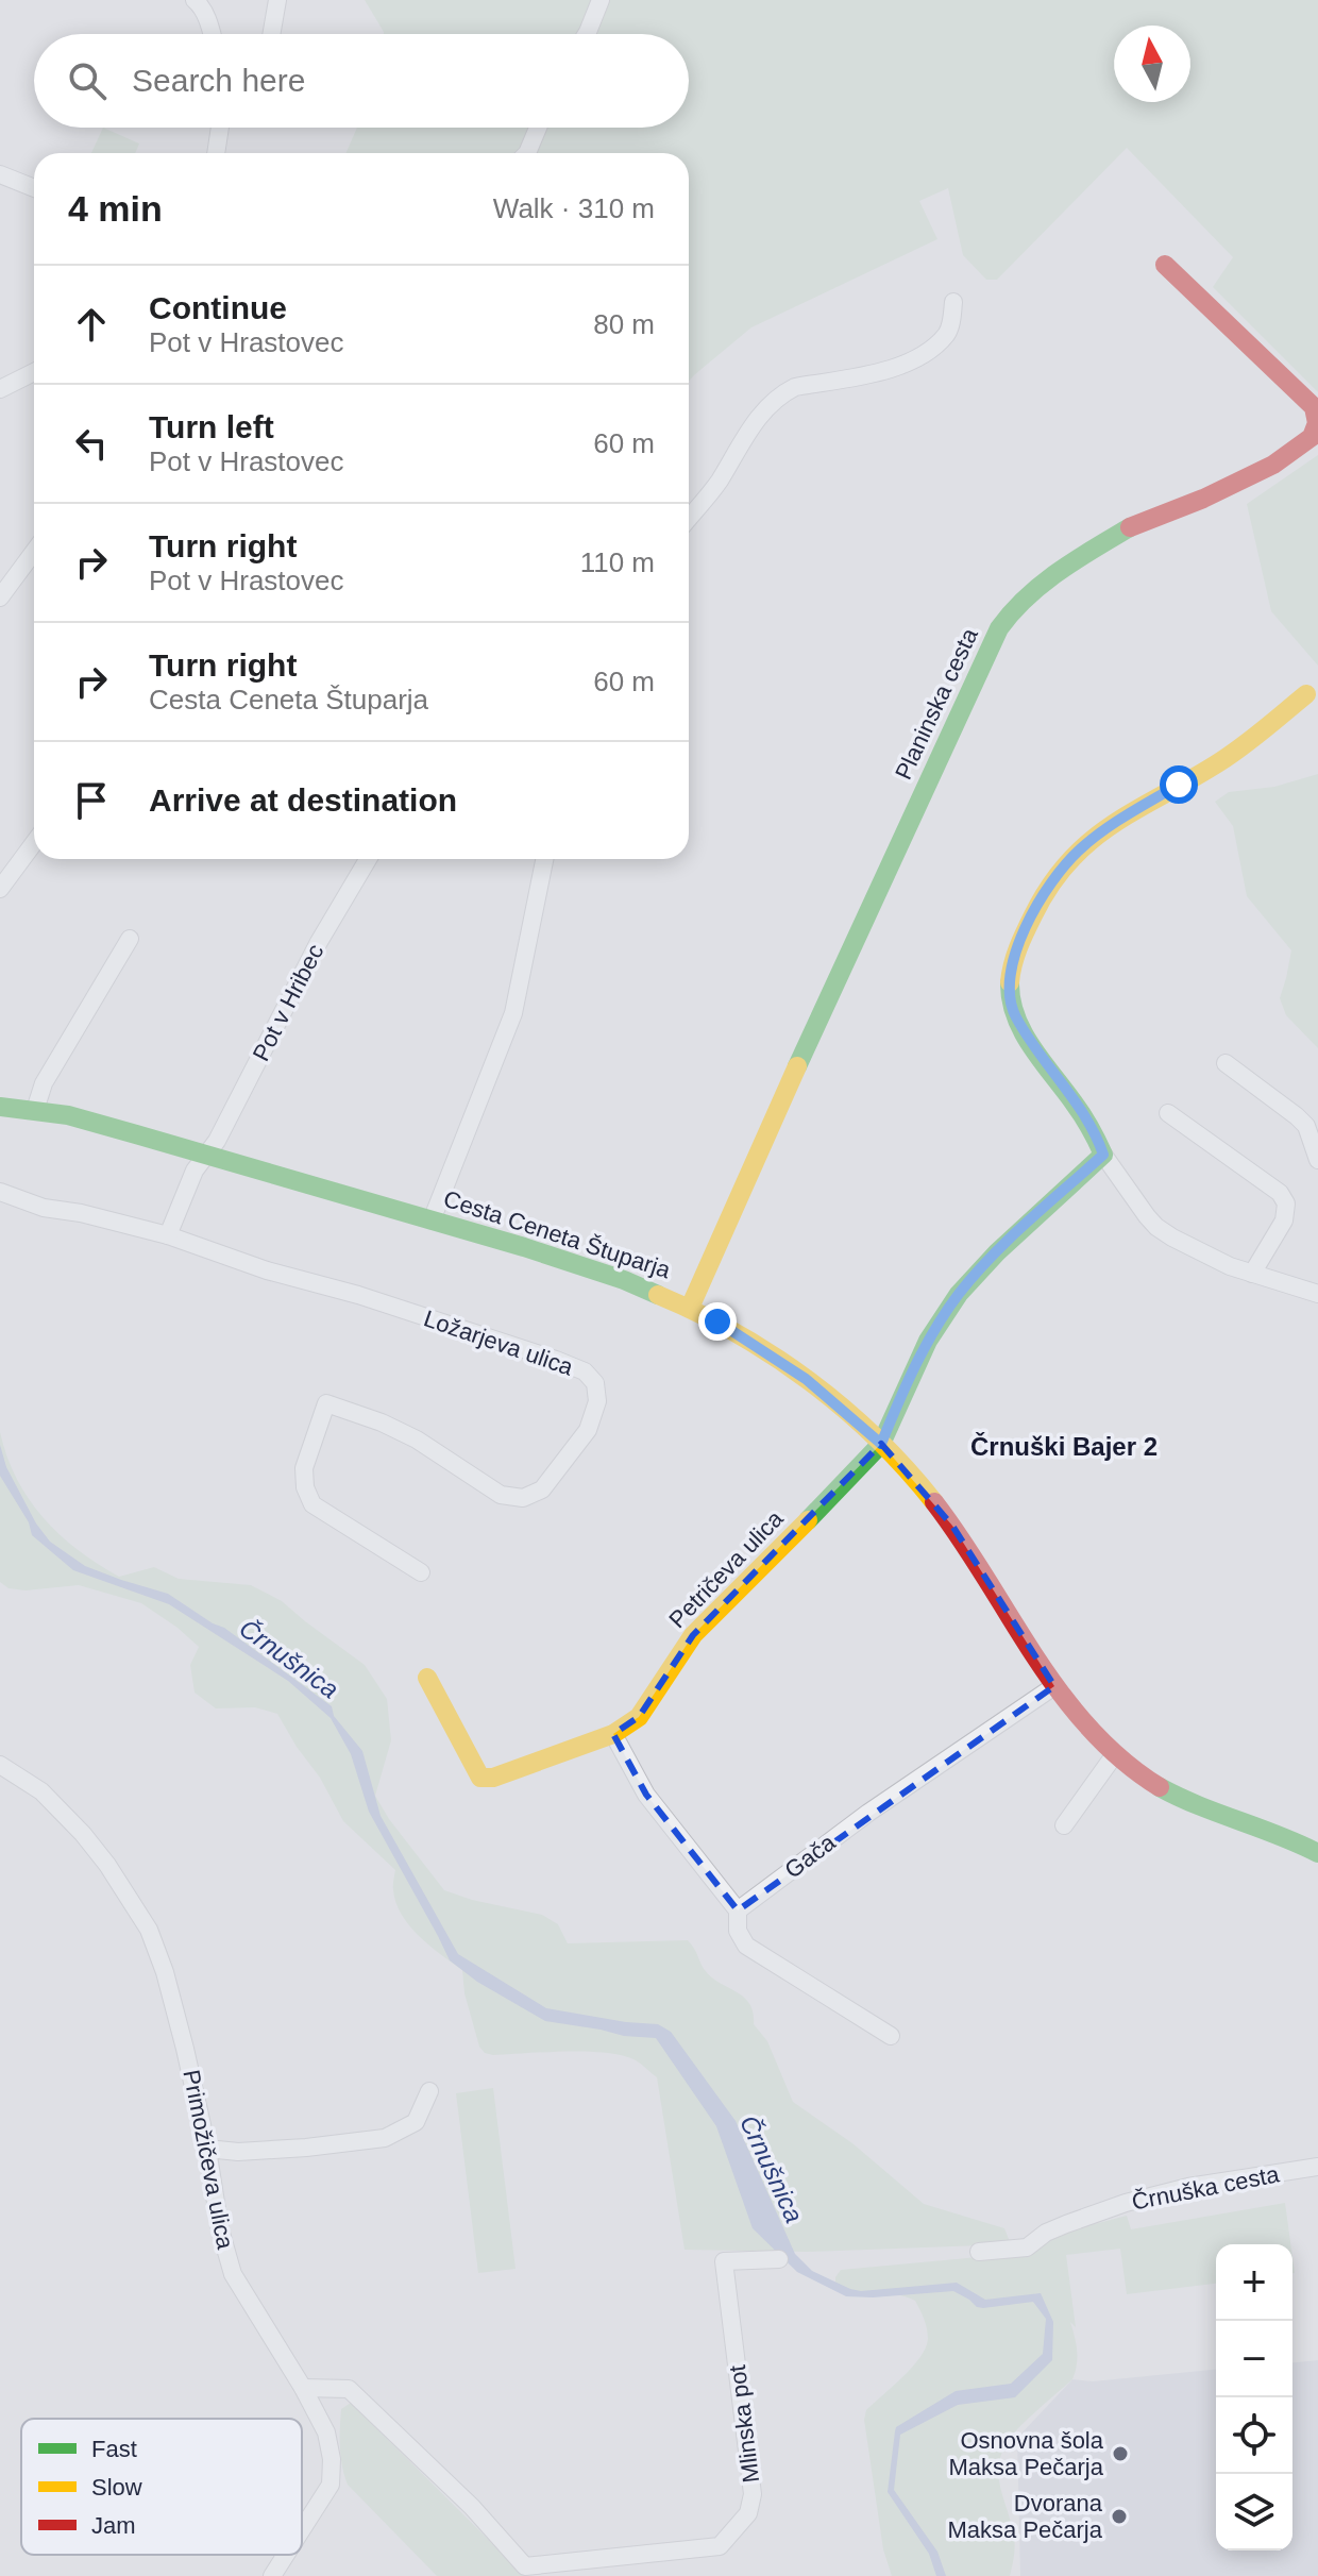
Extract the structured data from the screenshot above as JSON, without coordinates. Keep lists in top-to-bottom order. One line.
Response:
{"streets":{"street":["Planinska cesta","Pot v Hribec","Cesta Ceneta Štuparja","Ložarjeva ulica","Petričeva ulica","Gača","Primožičeva ulica","Črnuška cesta","Mlinska pot"]},"crossings":[["Planinska cesta","Cesta Ceneta Štuparja"],["Pot v Hribec","Cesta Ceneta Štuparja"],["Pot v Hribec","Ložarjeva ulica"],["Cesta Ceneta Štuparja","Petričeva ulica"],["Cesta Ceneta Štuparja","Gača"],["Primožičeva ulica","Mlinska pot"]],"districts":["Črnuški Bajer 2"],"water":["Črnušnica"],"places":["Osnovna šola Maksa Pečarja","Dvorana Maksa Pečarja"],"legend":["Fast","Slow","Jam"],"north":"top","page":{"search":"Search here","heading":["4 min","Walk · 310 m"],"list":[["Continue","Pot v Hrastovec","80 m"],["Turn left","Pot v Hrastovec","60 m"],["Turn right","Pot v Hrastovec","110 m"],["Turn right","Cesta Ceneta Štuparja","60 m"],"Arrive at destination"],"map_buttons":["+","−"]}}
